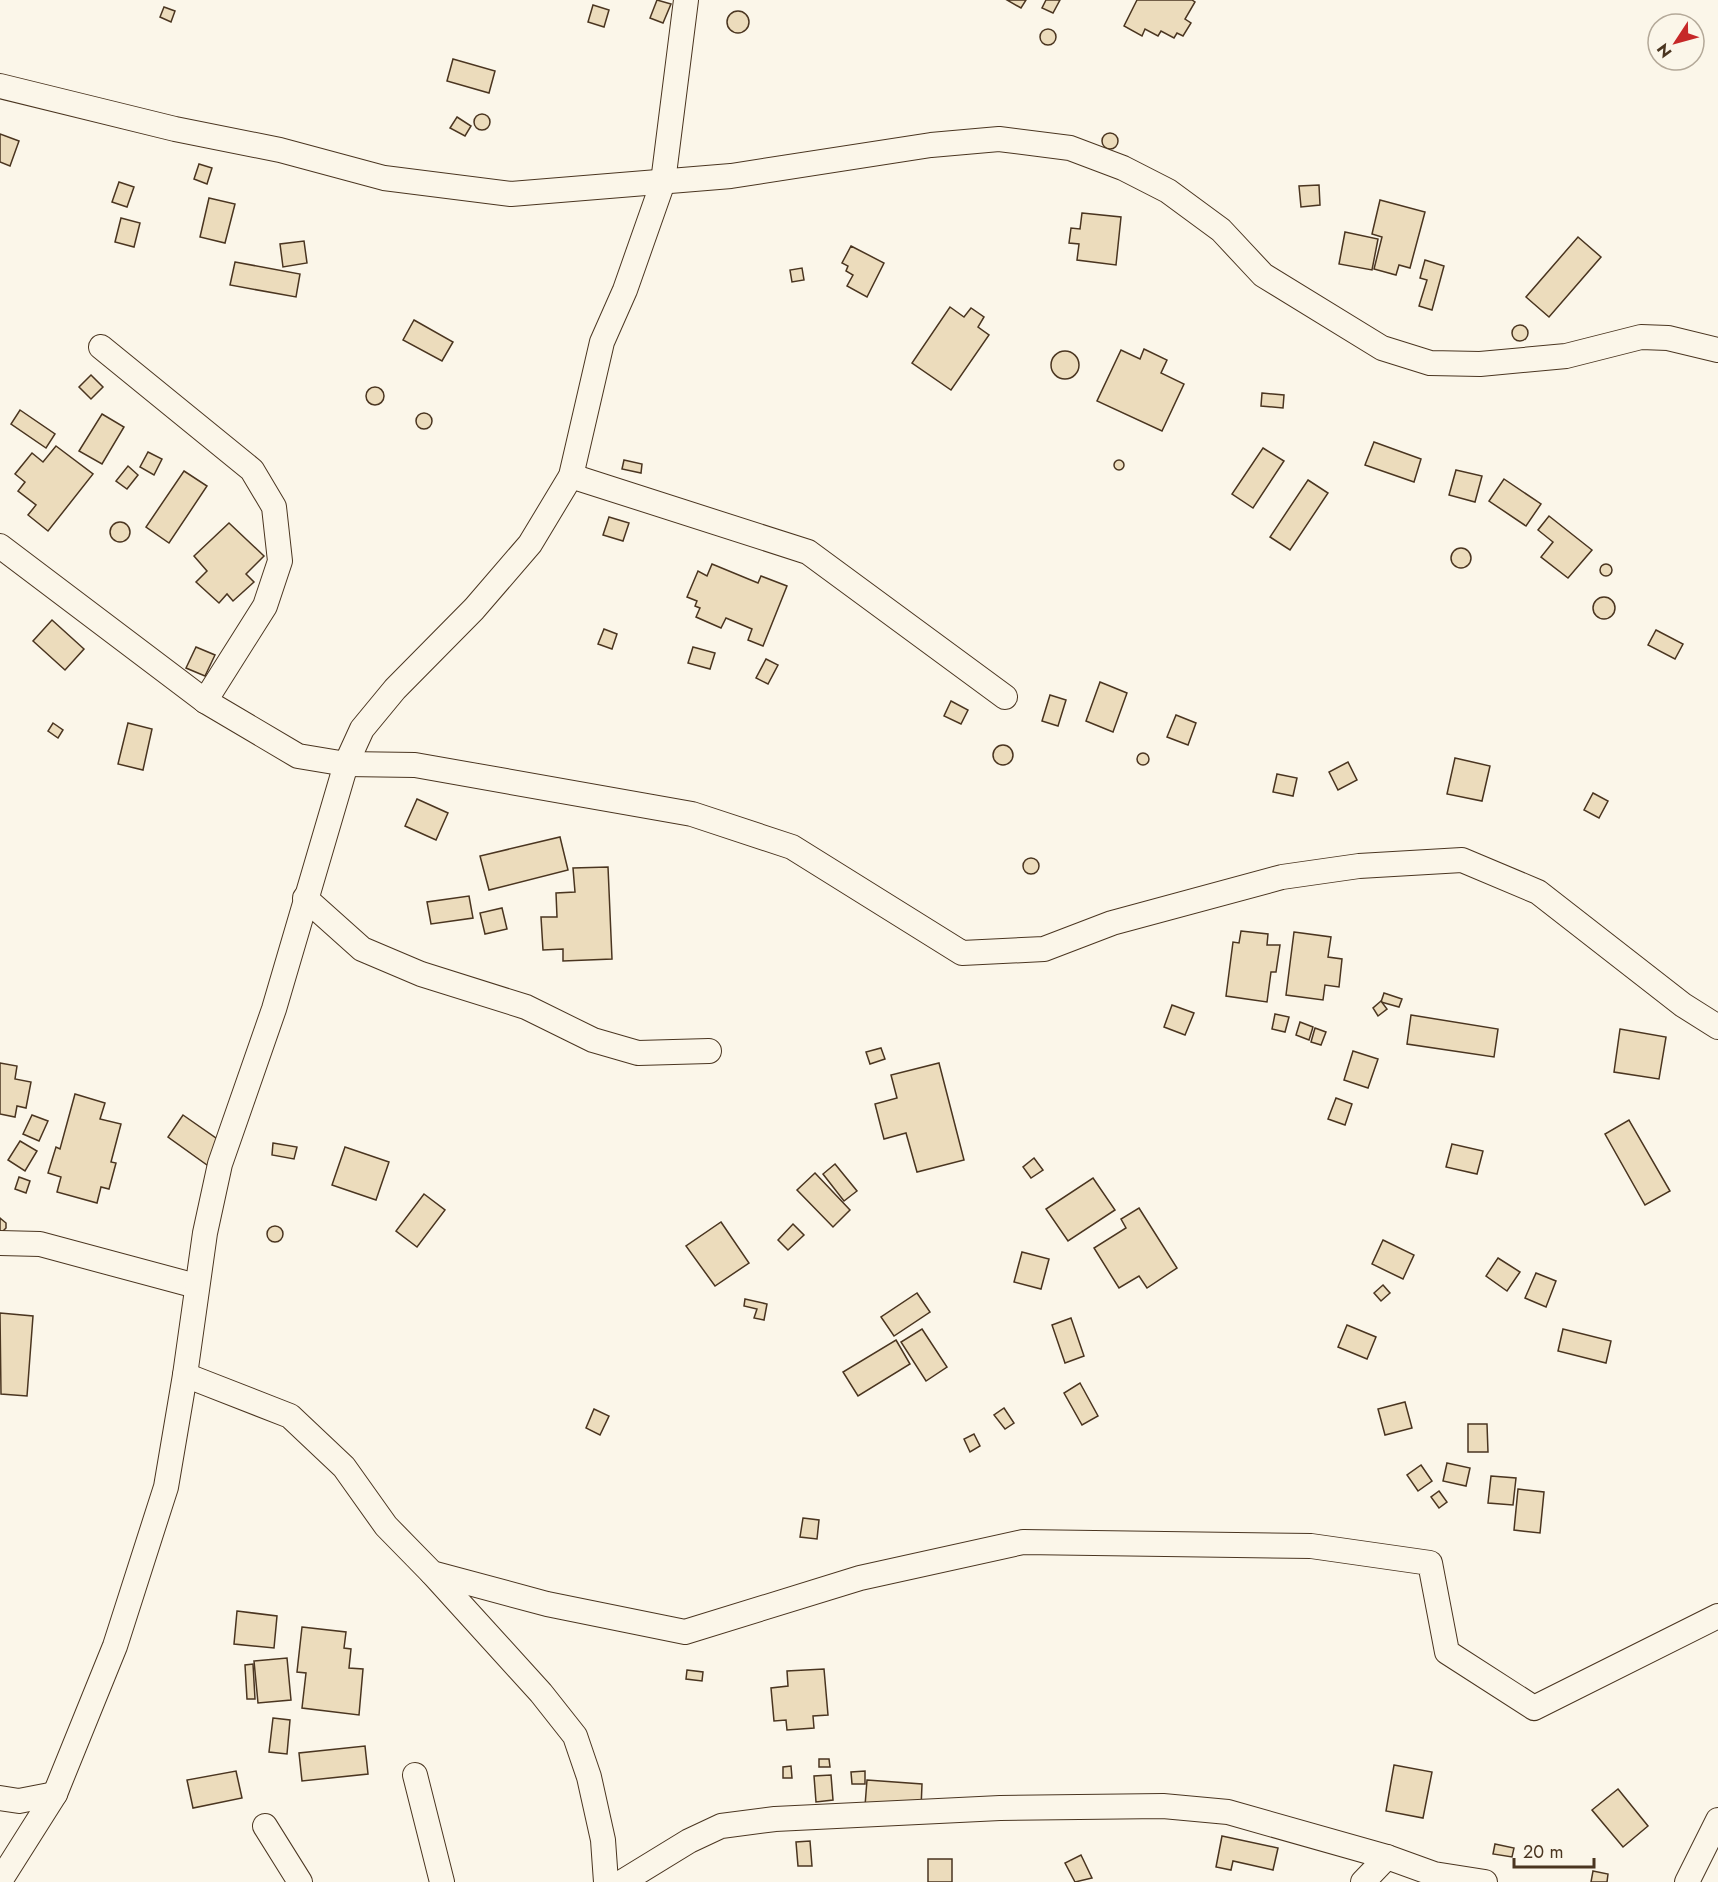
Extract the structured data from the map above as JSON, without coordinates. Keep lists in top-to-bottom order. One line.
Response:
{"scale_bar":"20 m","north":"bottom left"}
